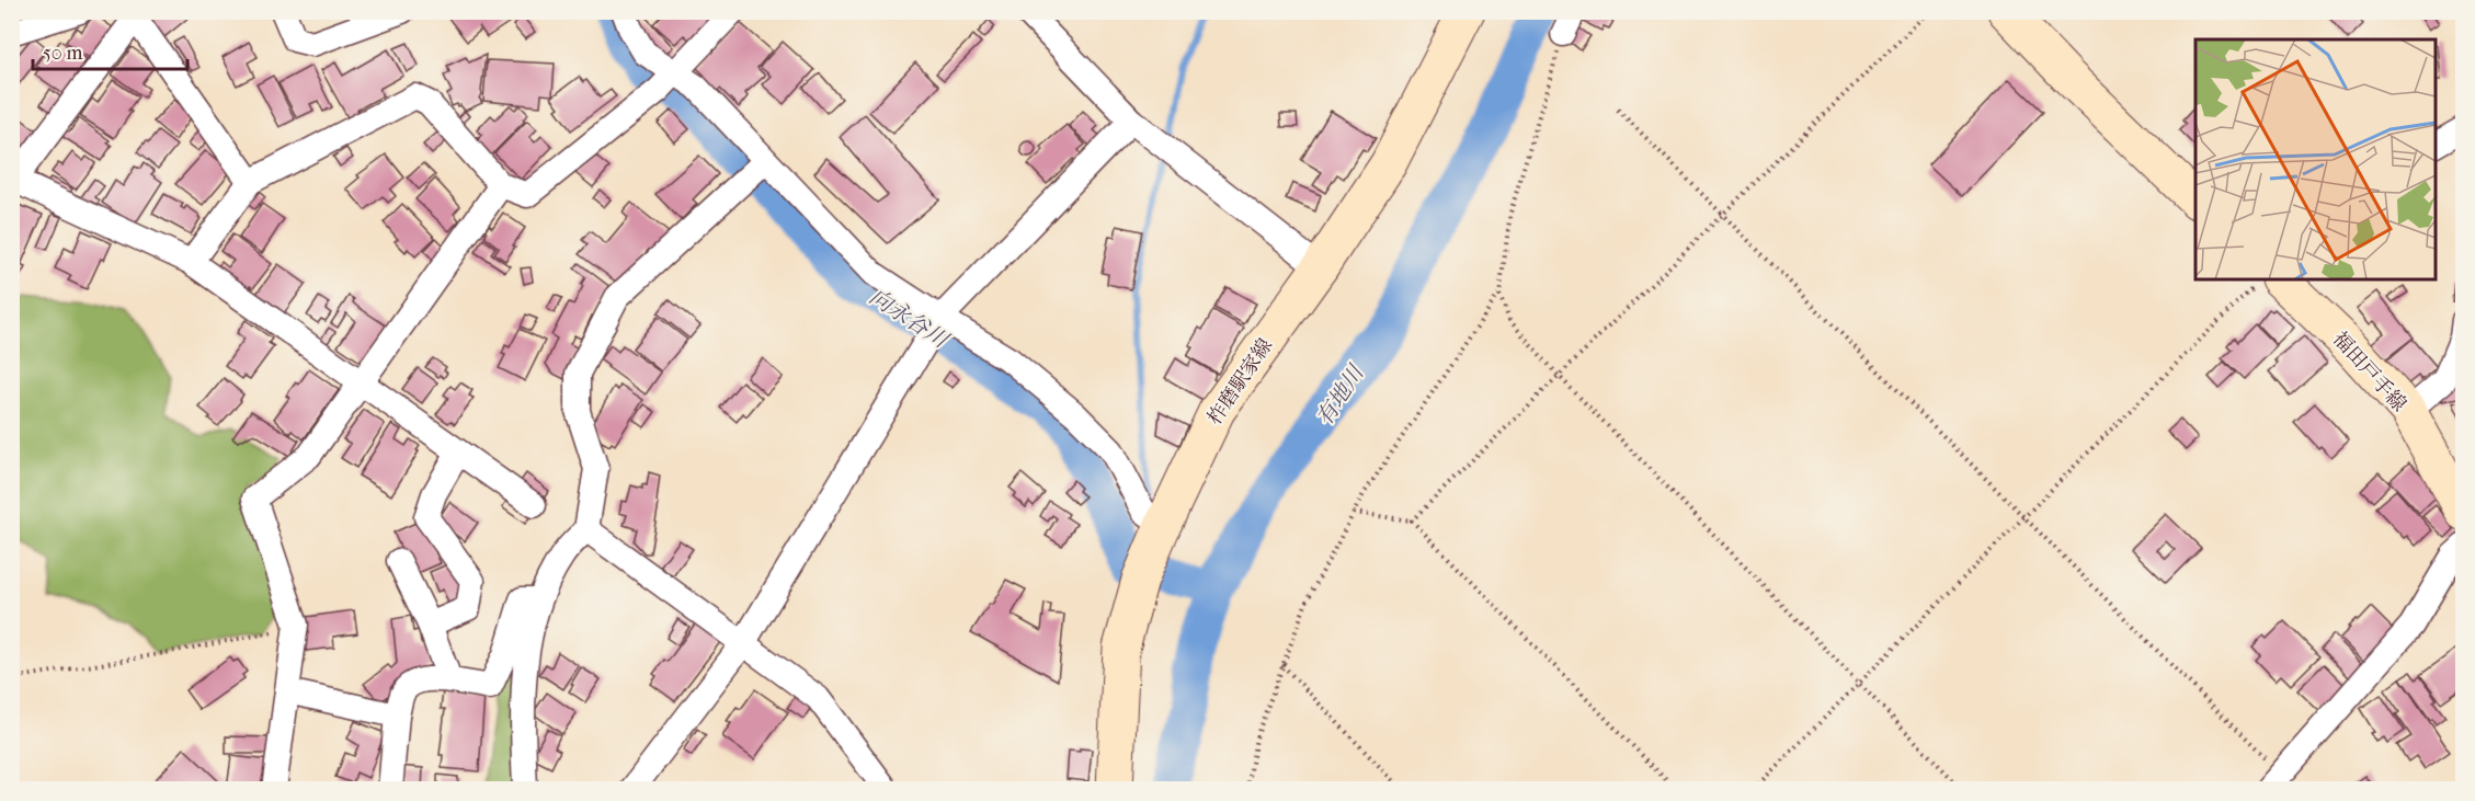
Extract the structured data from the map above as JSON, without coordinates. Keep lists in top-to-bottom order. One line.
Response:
{"streets":{"main road":["福田戸手線","柞磨駅家線"]},"water":["向永谷川","有地川"],"scale_bar":"50 m"}
